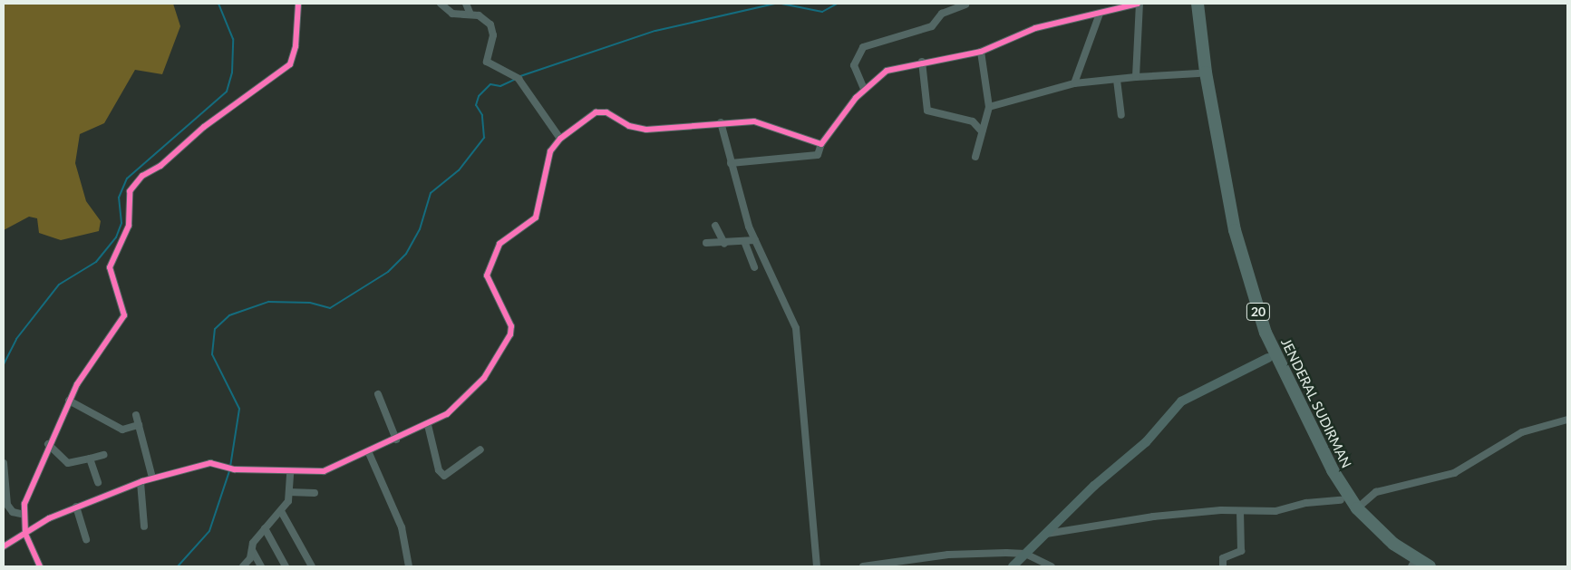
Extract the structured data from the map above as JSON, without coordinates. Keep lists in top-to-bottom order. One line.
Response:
{"streets":{"highway":["20","JENDERAL SUDIRMAN"]}}
